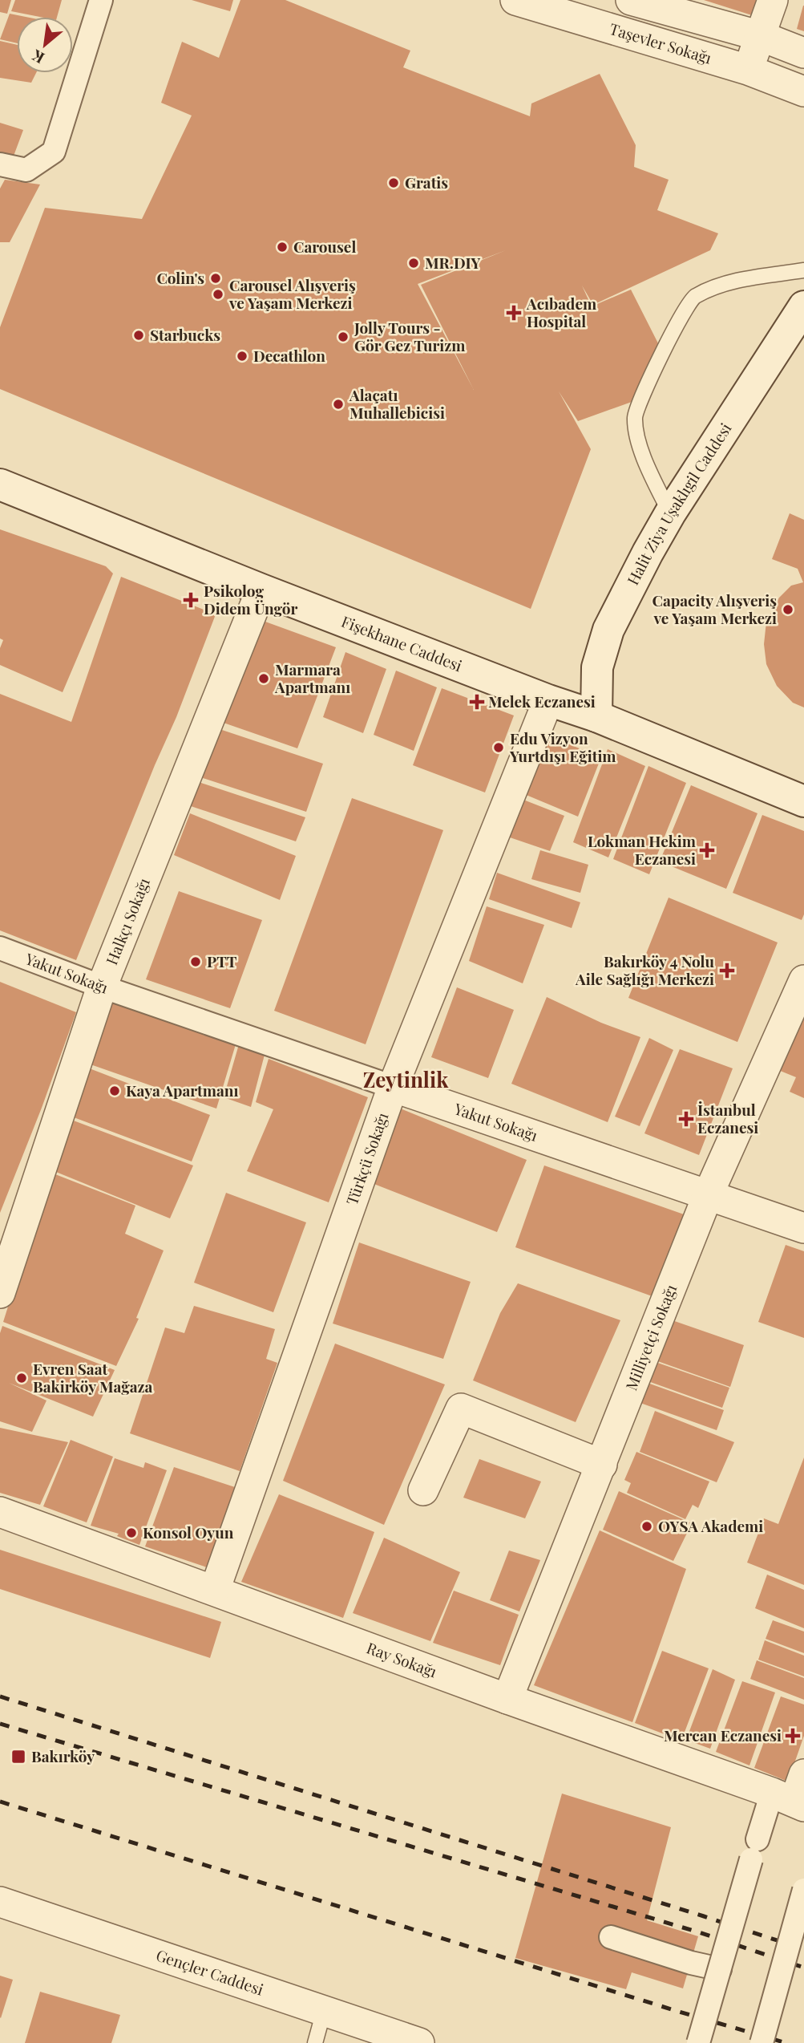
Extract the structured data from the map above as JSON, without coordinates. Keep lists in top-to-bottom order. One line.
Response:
{"streets":{"main road":["Halit Ziya Uşaklıgil Caddesi","Fişekhane Caddesi"],"street":["Taşevler Sokağı","Halkçı Sokağı","Yakut Sokağı","Türkçü Sokağı","Milliyetçi Sokağı","Ray Sokağı","Gençler Caddesi"]},"crossings":[["Halit Ziya Uşaklıgil Caddesi","Fişekhane Caddesi"],["Fişekhane Caddesi","Halkçı Sokağı"],["Fişekhane Caddesi","Türkçü Sokağı"],["Halkçı Sokağı","Yakut Sokağı"],["Yakut Sokağı","Türkçü Sokağı"],["Yakut Sokağı","Milliyetçi Sokağı"],["Türkçü Sokağı","Ray Sokağı"],["Milliyetçi Sokağı","Ray Sokağı"]],"districts":["Zeytinlik"],"places":{"other":["Gratis","Carousel","MR.DIY","Colin's","Carousel Alışveriş ve Yaşam Merkezi","Starbucks","Jolly Tours - Gör Gez Turizm","Decathlon","Alaçatı Muhallebicisi","Capacity Alışveriş ve Yaşam Merkezi","Marmara Apartmanı","Edu Vizyon Yurtdışı Eğitim","PTT","Kaya Apartmanı","Evren Saat Bakirköy Mağaza","OYSA Akademi","Konsol Oyun"],"health":["Acıbadem Hospital","Psikolog Didem Üngör","Melek Eczanesi","Lokman Hekim Eczanesi","Bakırköy 4 Nolu Aile Sağlığı Merkezi","İstanbul Eczanesi","Mercan Eczanesi"],"transit":["Bakırköy"]},"north":"bottom left"}
